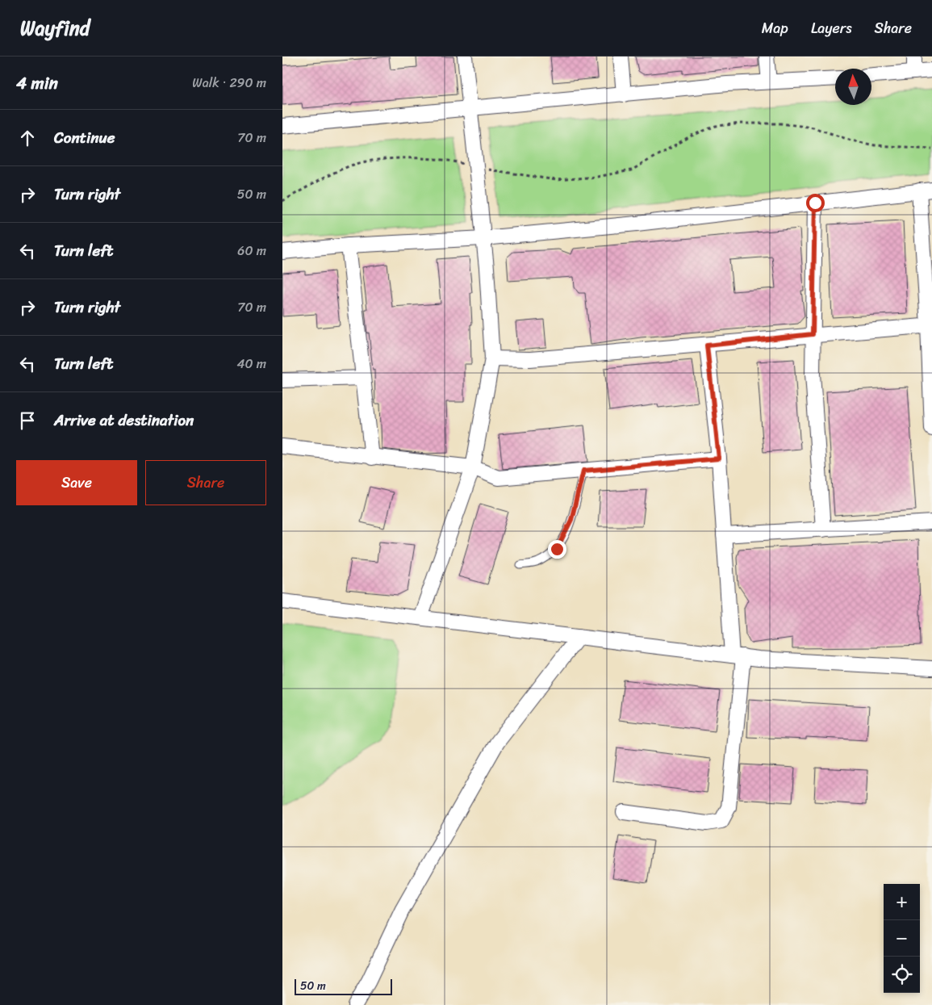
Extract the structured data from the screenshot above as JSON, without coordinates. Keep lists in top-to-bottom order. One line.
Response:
{"scale_bar":"50 m","north":"top","page":{"header":"Wayfind","nav":["Map","Layers","Share"],"heading":["4 min","Walk · 290 m"],"list":[["Continue","70 m"],["Turn right","50 m"],["Turn left","60 m"],["Turn right","70 m"],["Turn left","40 m"],"Arrive at destination"],"buttons":["Save","Share"],"map_buttons":["+","−"],"scale":"50 m"}}
